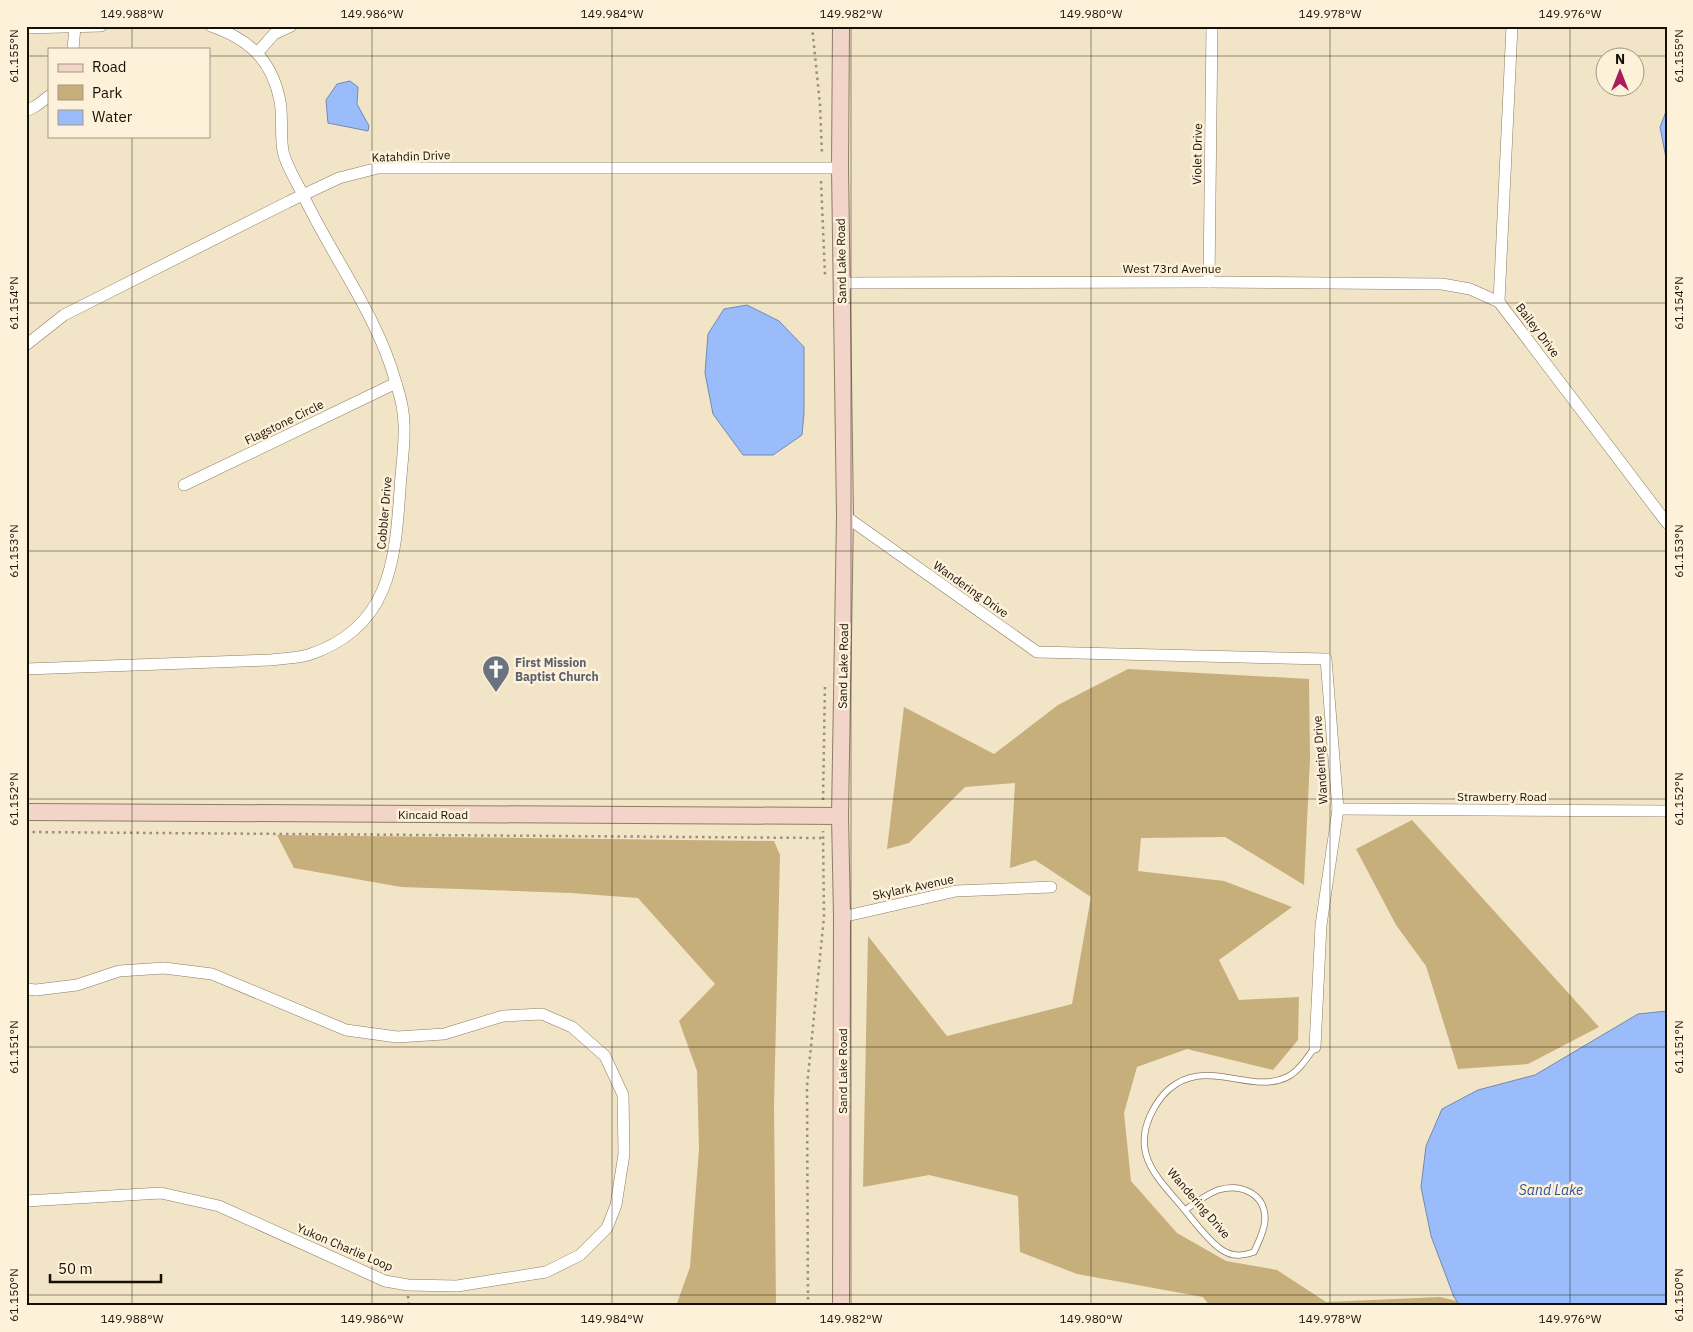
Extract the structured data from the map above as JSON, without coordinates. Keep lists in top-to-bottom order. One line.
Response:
{"streets":{"main road":["Sand Lake Road","Kincaid Road"],"street":["Violet Drive","Katahdin Drive","West 73rd Avenue","Bailey Drive","Flagstone Circle","Cobbler Drive","Wandering Drive","Strawberry Road","Skylark Avenue","Yukon Charlie Loop"]},"crossings":[["Violet Drive","West 73rd Avenue"],["Katahdin Drive","Sand Lake Road"],["Katahdin Drive","Cobbler Drive"],["Sand Lake Road","West 73rd Avenue"],["Sand Lake Road","Wandering Drive"],["Sand Lake Road","Kincaid Road"],["Sand Lake Road","Skylark Avenue"],["West 73rd Avenue","Bailey Drive"],["Flagstone Circle","Cobbler Drive"],["Wandering Drive","Strawberry Road"]],"water":["Sand Lake"],"places":{"church":["First Mission Baptist Church"]},"legend":["Road","Park","Water"],"scale_bar":"50 m","north":"top","coordinates":["149.988°W","149.986°W","149.984°W","149.982°W","149.980°W","149.978°W","149.976°W","61.155°N","61.154°N","61.153°N","61.152°N","61.151°N","61.150°N"]}
